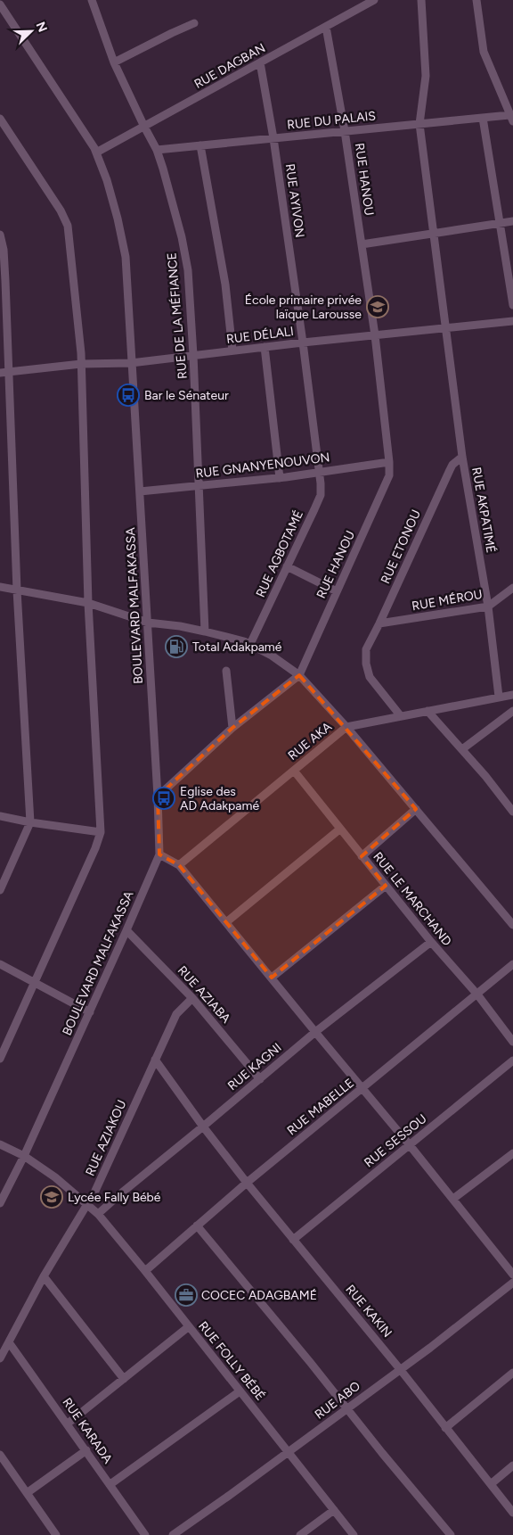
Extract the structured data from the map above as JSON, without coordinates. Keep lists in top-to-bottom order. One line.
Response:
{"streets":{"street":["RUE DAGBAN","RUE DU PALAIS","RUE HANOU","RUE AYIVON","RUE DE LA MÉFIANCE","RUE DÉLALI","RUE GNANYENOUVON","RUE AKPATIMÉ","RUE ETONOU","RUE AGBOTAMÉ","RUE MÉROU","BOULEVARD MALFAKASSA","RUE AKA","RUE LE MARCHAND","RUE AZIABA","RUE KAGNI","RUE MABELLE","RUE AZIAKOU","RUE SESSOU","RUE KAKIN","RUE FOLLY BÉBÉ","RUE ABO","RUE KARADA"]},"crossings":[["RUE DAGBAN","RUE HANOU"],["RUE DAGBAN","RUE AYIVON"],["RUE DAGBAN","RUE DE LA MÉFIANCE"],["RUE DAGBAN","BOULEVARD MALFAKASSA"],["RUE DU PALAIS","RUE HANOU"],["RUE DU PALAIS","RUE AYIVON"],["RUE DU PALAIS","RUE DE LA MÉFIANCE"],["RUE DU PALAIS","RUE AKPATIMÉ"],["RUE HANOU","RUE DÉLALI"],["RUE HANOU","RUE GNANYENOUVON"],["RUE AYIVON","RUE DÉLALI"],["RUE AYIVON","RUE GNANYENOUVON"],["RUE AYIVON","RUE AGBOTAMÉ"],["RUE DE LA MÉFIANCE","RUE DÉLALI"],["RUE DE LA MÉFIANCE","RUE GNANYENOUVON"],["RUE DÉLALI","RUE AKPATIMÉ"],["RUE DÉLALI","BOULEVARD MALFAKASSA"],["RUE GNANYENOUVON","RUE AGBOTAMÉ"],["RUE GNANYENOUVON","BOULEVARD MALFAKASSA"],["RUE AKPATIMÉ","RUE ETONOU"],["RUE AKPATIMÉ","RUE MÉROU"],["RUE AKPATIMÉ","RUE AKA"],["RUE ETONOU","RUE MÉROU"],["RUE ETONOU","RUE AKA"],["BOULEVARD MALFAKASSA","RUE AZIABA"],["BOULEVARD MALFAKASSA","RUE FOLLY BÉBÉ"],["RUE AKA","RUE LE MARCHAND"],["RUE LE MARCHAND","RUE KAGNI"],["RUE LE MARCHAND","RUE MABELLE"],["RUE AZIABA","RUE KAGNI"],["RUE AZIABA","RUE AZIAKOU"],["RUE KAGNI","RUE KAKIN"],["RUE KAGNI","RUE FOLLY BÉBÉ"],["RUE MABELLE","RUE KAKIN"],["RUE MABELLE","RUE FOLLY BÉBÉ"],["RUE AZIAKOU","RUE KAKIN"],["RUE AZIAKOU","RUE FOLLY BÉBÉ"],["RUE AZIAKOU","RUE KARADA"],["RUE SESSOU","RUE KAKIN"],["RUE KAKIN","RUE ABO"],["RUE FOLLY BÉBÉ","RUE ABO"]],"places":{"school or university":["École primaire privée laïque Larousse","Lycée Fally Bébé"],"bus stop":["Bar le Sénateur","Eglise des AD Adakpamé"],"fuel station":["Total Adakpamé"],"office":["COCEC ADAGBAMÉ"]},"north":"top right"}
